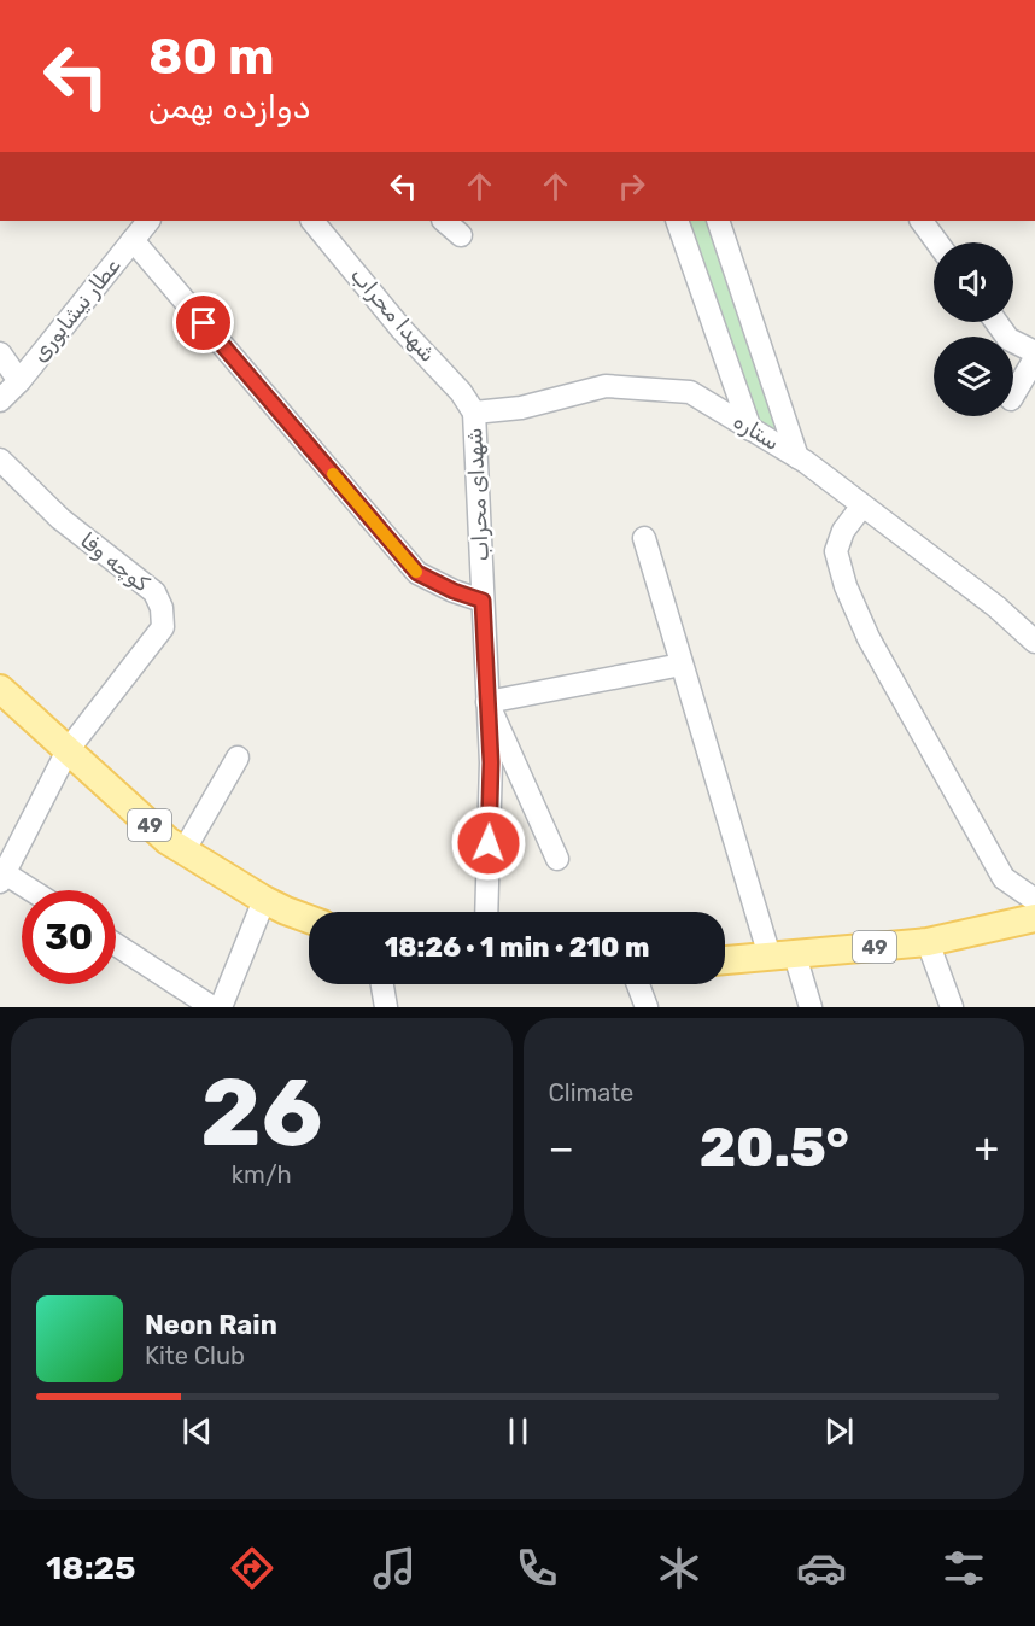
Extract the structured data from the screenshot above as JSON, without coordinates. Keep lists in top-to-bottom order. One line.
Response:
{"streets":{"main road":["49"],"street":["عطار نیشابوری","شهدا محراب","ستاره","شهدای محراب","کوچه وفا"]},"crossings":[["شهدا محراب","ستاره"],["شهدا محراب","شهدای محراب"],["ستاره","شهدای محراب"],["کوچه وفا","49"]],"page":{"turn":["80 m","دوازده بهمن"],"limit":"30","trip":"18:26 · 1 min · 210 m","tile":[["26","km/h"],"Climate"],"heat":["−","20.5°","+"],"song":["Neon Rain","Kite Club"],"tabs":"18:25"}}
